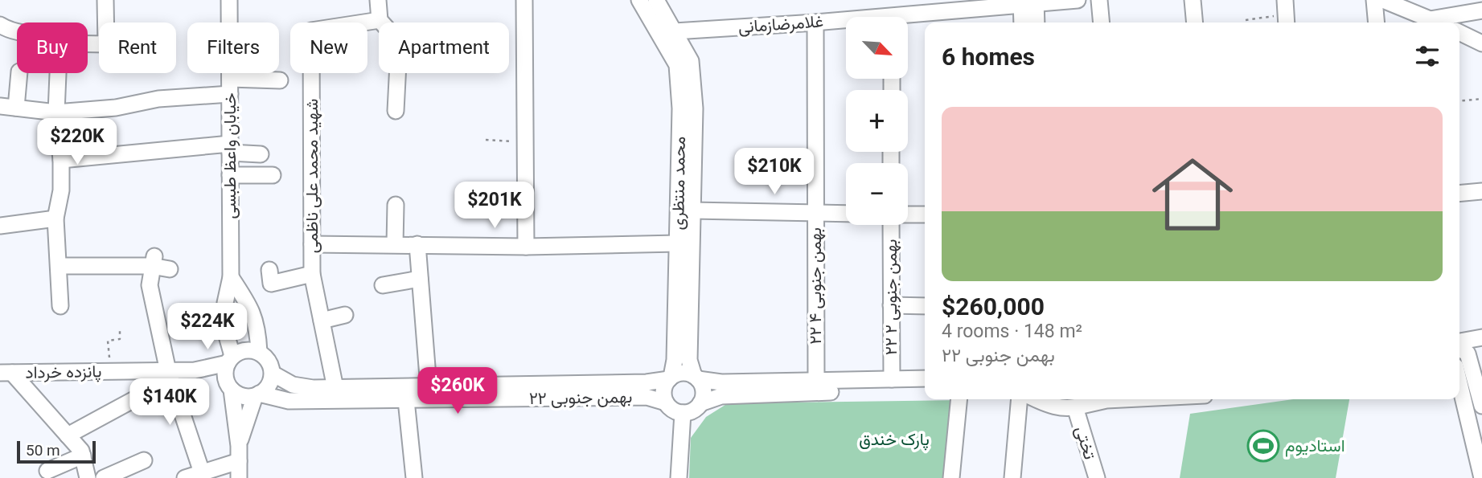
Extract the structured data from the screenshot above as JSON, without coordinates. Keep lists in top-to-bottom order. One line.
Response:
{"streets":{"street":["غلامرضازمانی","خیابان واعظ طبسی","شهید محمد علی ناظمی","محمد منتظری","۲۲ بهمن جنوبی ۴","۲۲ بهمن جنوبی ۲","پانزده خرداد","۲۲ بهمن جنوبی","تختی"]},"crossings":[["غلامرضازمانی","محمد منتظری"],["غلامرضازمانی","۲۲ بهمن جنوبی ۴"],["خیابان واعظ طبسی","۲۲ بهمن جنوبی"],["شهید محمد علی ناظمی","۲۲ بهمن جنوبی"],["محمد منتظری","۲۲ بهمن جنوبی"]],"parks":["پارک خندق"],"places":{"sports":["استادیوم"]},"scale_bar":"50 m","north":"bottom right","page":{"map_buttons":["+","−"],"chip":["Buy","Rent","Filters","New","Apartment"],"heading":"6 homes","list":[{"name":"$260,000","note":"4 rooms · 148 m² · ۲۲ بهمن جنوبی"}],"price":["$220K","$210K","$201K","$224K","$260K","$140K"],"scale":"50 m"}}
